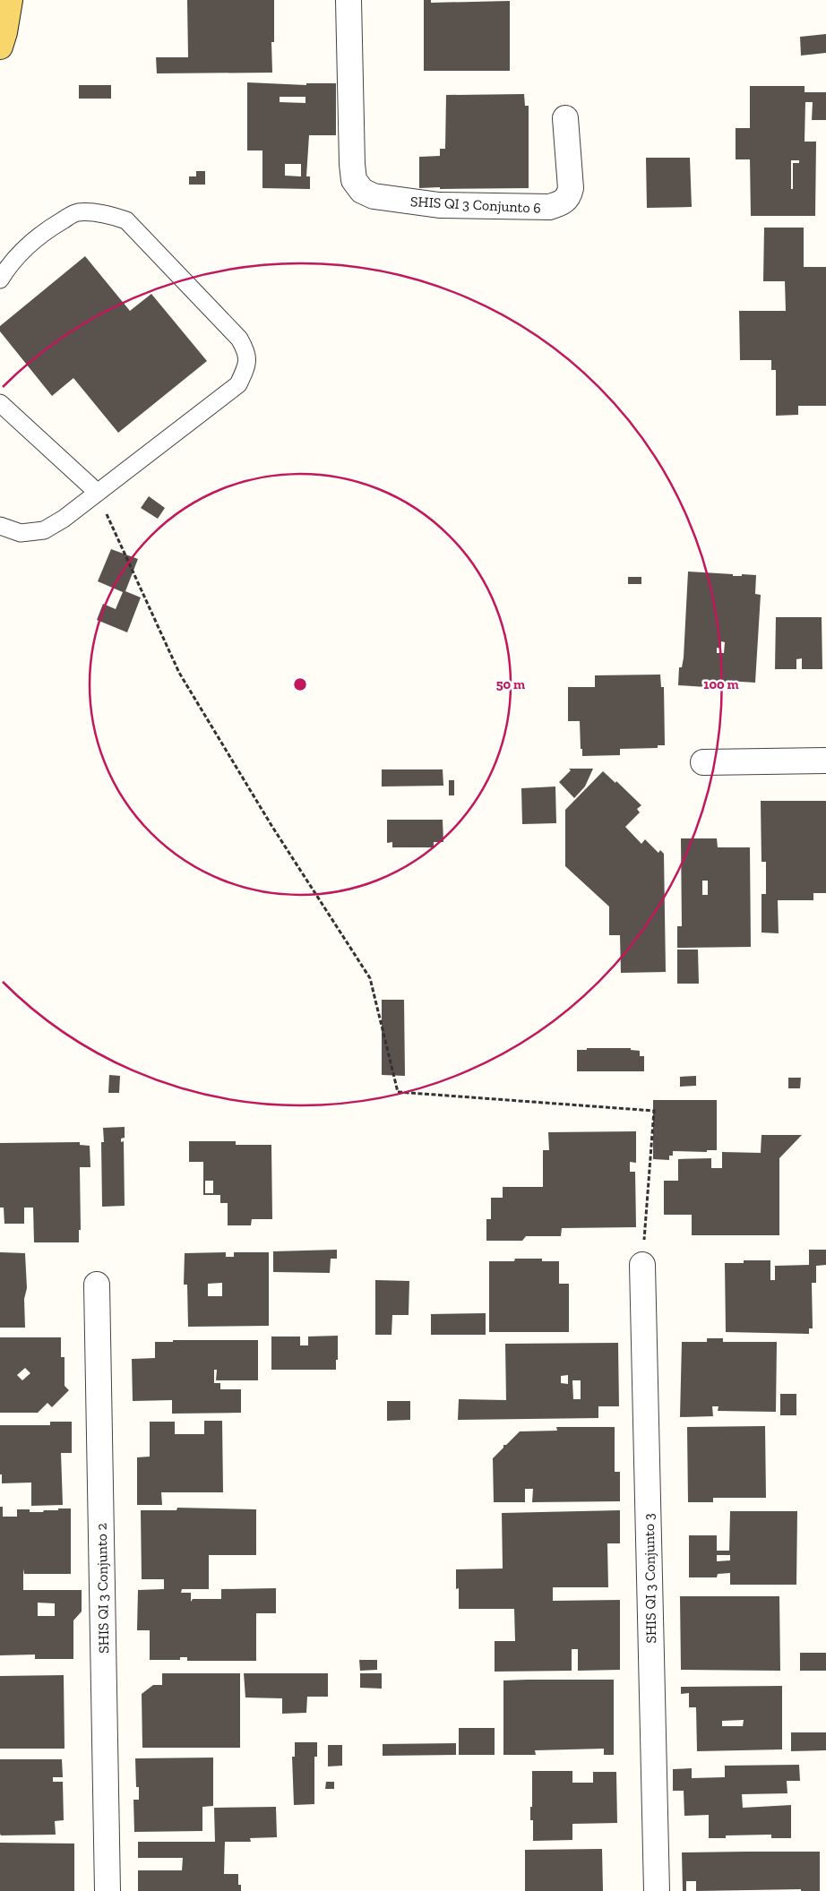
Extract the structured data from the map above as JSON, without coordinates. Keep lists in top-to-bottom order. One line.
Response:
{"streets":{"street":["SHIS QI 3 Conjunto 6","SHIS QI 3 Conjunto 3","SHIS QI 3 Conjunto 2"]},"rings":["50 m","100 m"]}
